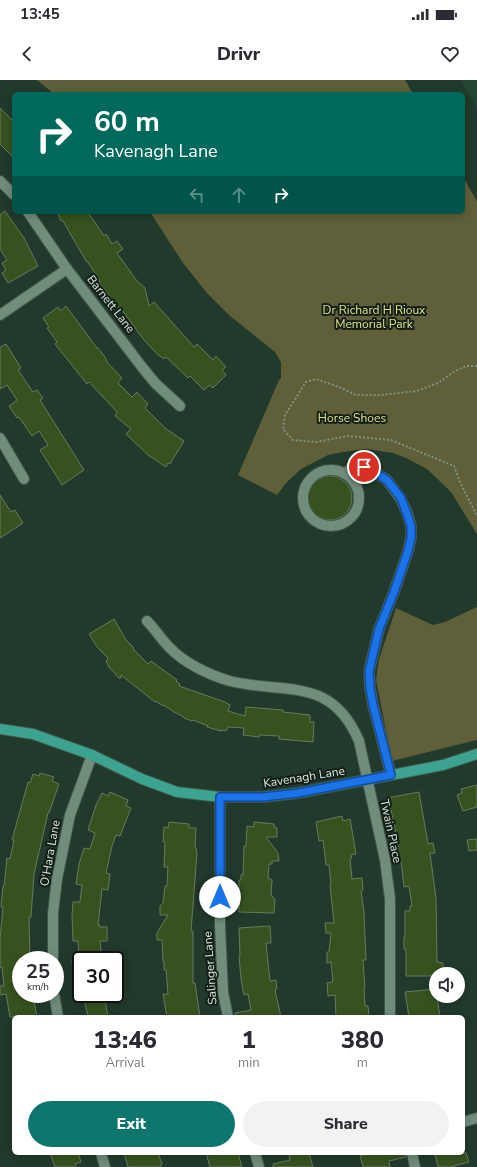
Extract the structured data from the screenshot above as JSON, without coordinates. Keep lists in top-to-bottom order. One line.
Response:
{"streets":{"main road":["Kavenagh Lane"],"street":["Barnett Lane","Twain Place","O'Hara Lane","Salinger Lane"]},"crossings":[["Kavenagh Lane","Twain Place"],["Kavenagh Lane","O'Hara Lane"],["Kavenagh Lane","Salinger Lane"]],"parks":["Dr Richard H Rioux Memorial Park","Horse Shoes"],"page":{"status":"13:45","header":"Drivr","turn":["60 m","Kavenagh Lane"],"speed":"25 km/h","limit":"30","eta":["13:46","Arrival","1","min","380","m"],"buttons":["Exit","Share"]}}
